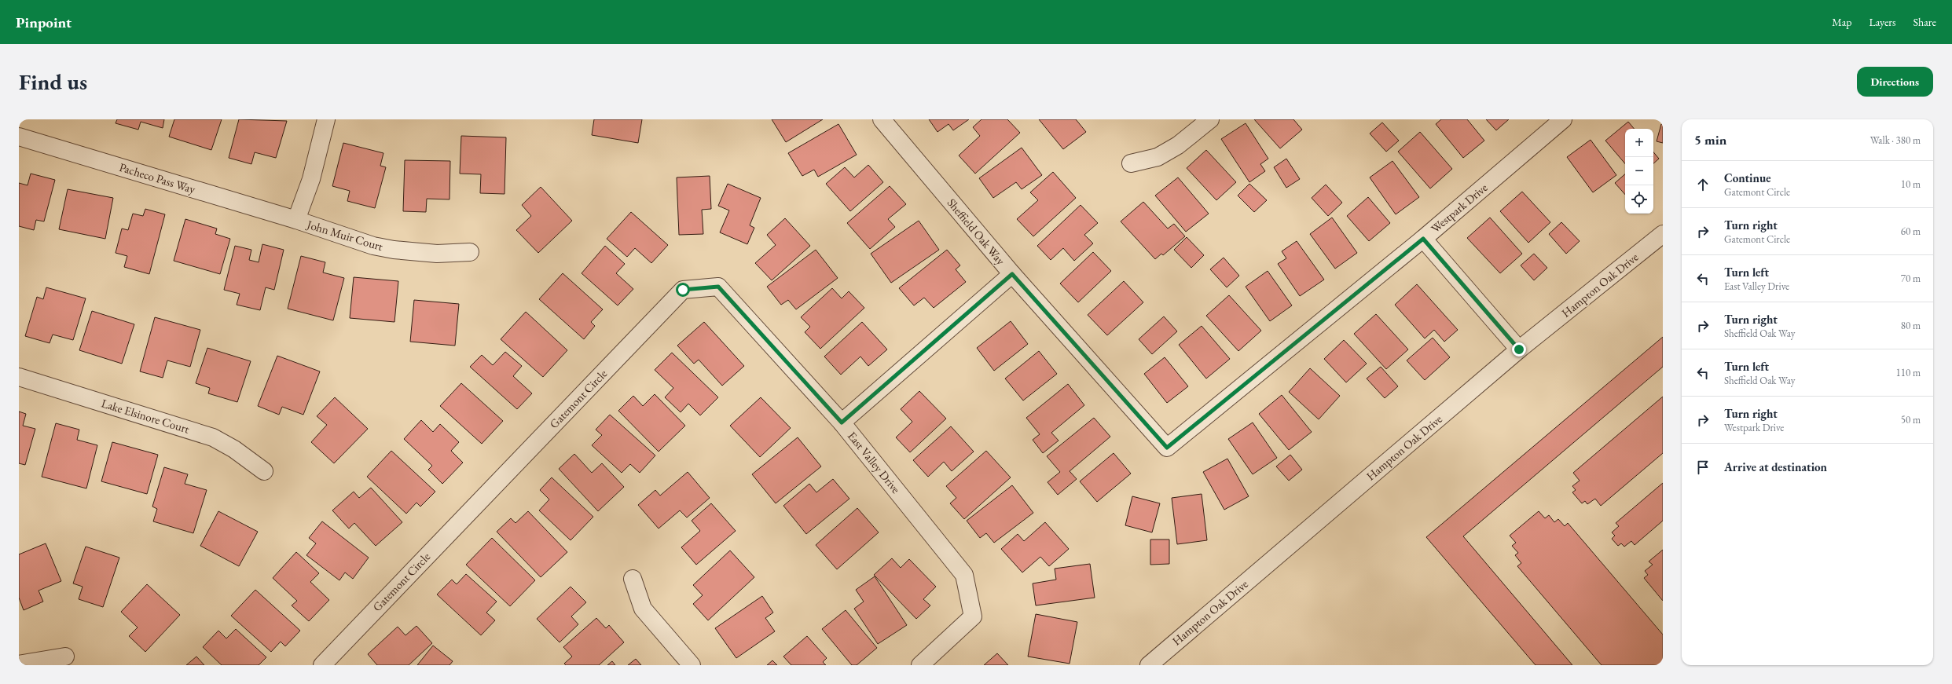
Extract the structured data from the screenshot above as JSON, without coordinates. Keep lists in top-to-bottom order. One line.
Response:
{"streets":{"street":["Pacheco Pass Way","Westpark Drive","Sheffield Oak Way","John Muir Court","Hampton Oak Drive","Gatemont Circle","Lake Elsinore Court","East Valley Drive"]},"crossings":[["Pacheco Pass Way","John Muir Court"],["Westpark Drive","Sheffield Oak Way"],["Westpark Drive","Hampton Oak Drive"],["Sheffield Oak Way","East Valley Drive"],["Gatemont Circle","East Valley Drive"]],"page":{"header":"Pinpoint","nav":["Map","Layers","Share"],"buttons":"Directions","title":"Find us","heading":["5 min","Walk · 380 m"],"map_buttons":["+","−"],"list":[["Continue","Gatemont Circle","10 m"],["Turn right","Gatemont Circle","60 m"],["Turn left","East Valley Drive","70 m"],["Turn right","Sheffield Oak Way","80 m"],["Turn left","Sheffield Oak Way","110 m"],["Turn right","Westpark Drive","50 m"],"Arrive at destination"]}}
